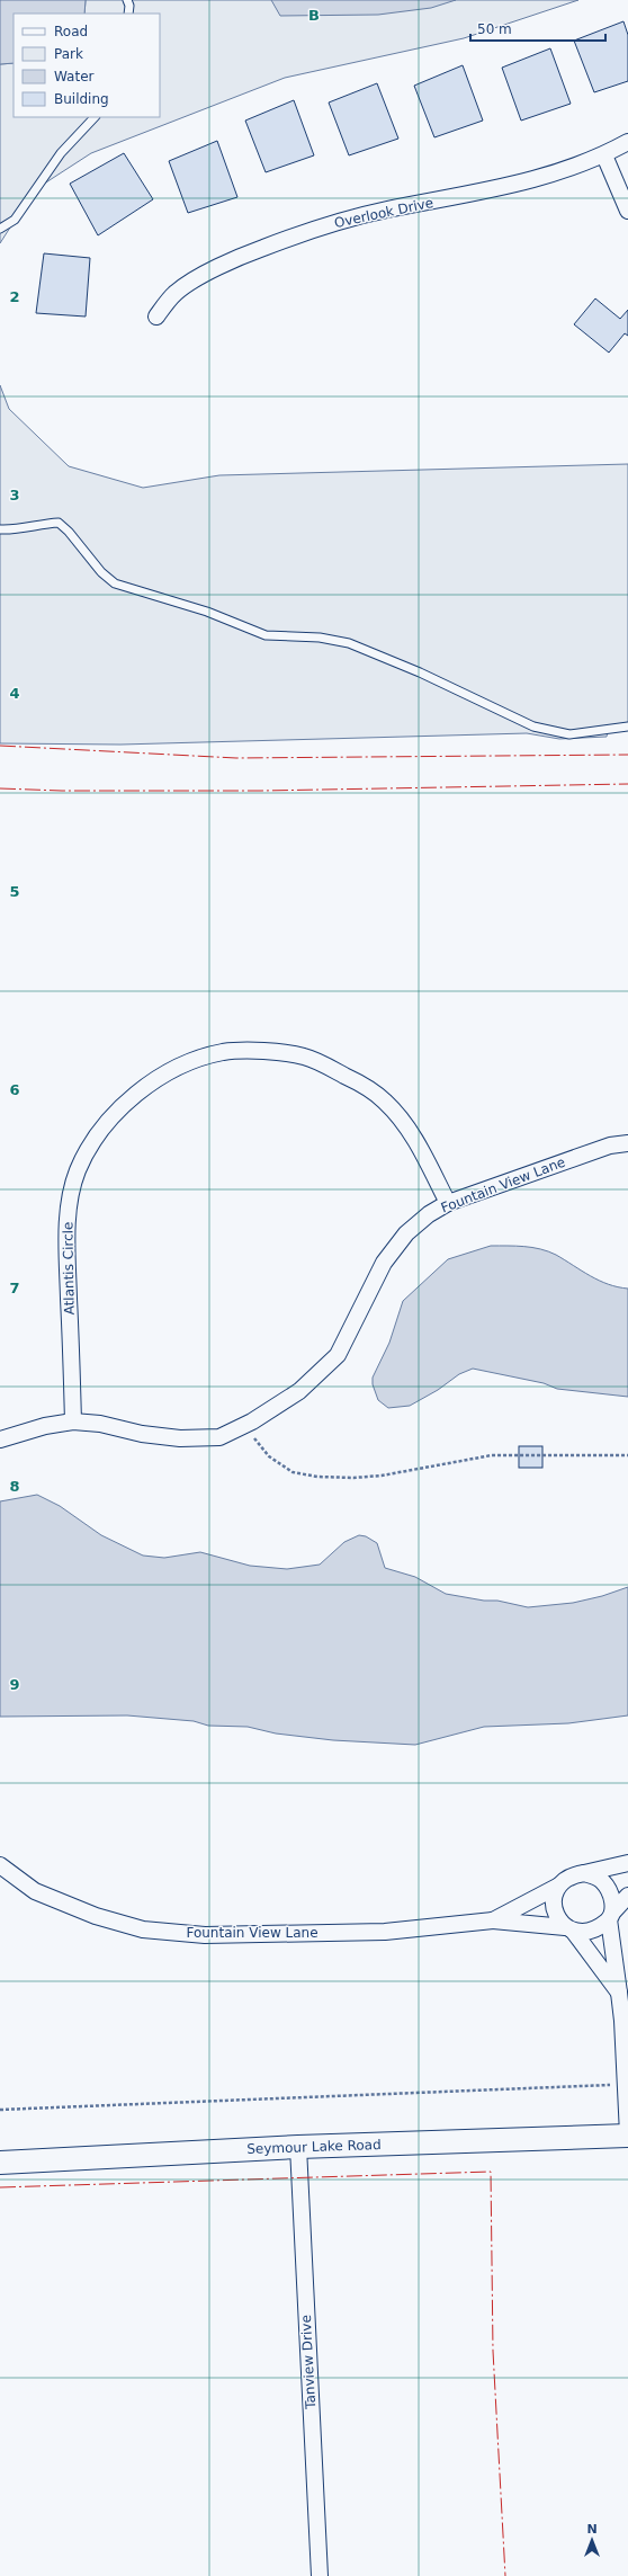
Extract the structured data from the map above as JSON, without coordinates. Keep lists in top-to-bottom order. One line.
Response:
{"streets":{"street":["Overlook Drive","Fountain View Lane","Atlantis Circle","Seymour Lake Road","Tanview Drive"]},"crossings":[["Fountain View Lane","Atlantis Circle"],["Seymour Lake Road","Tanview Drive"]],"legend":["Road","Park","Water","Building"],"scale_bar":"50 m","north":"top","grid":{"columns":["B"],"rows":["2","3","4","5","6","7","8","9"]}}
